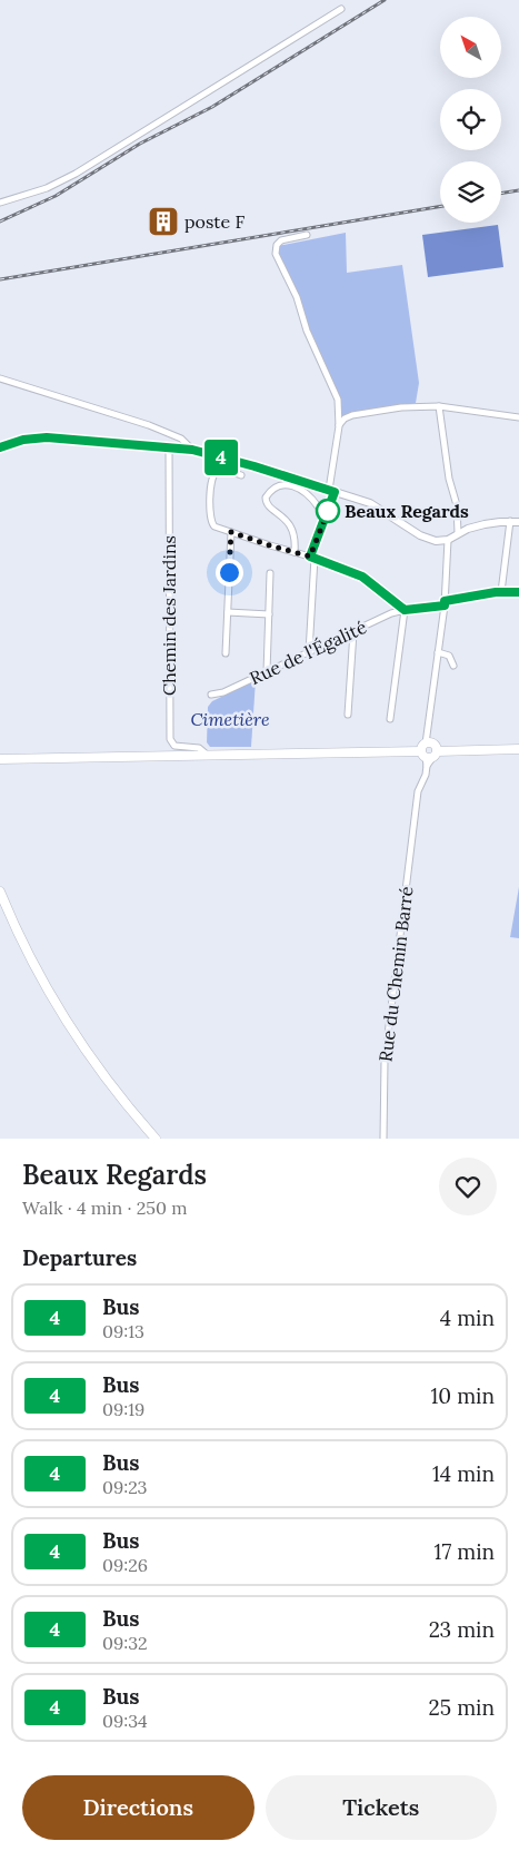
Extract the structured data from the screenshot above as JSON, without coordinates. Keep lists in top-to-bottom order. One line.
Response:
{"streets":{"street":["Chemin des Jardins","Rue de l'Égalité","Rue du Chemin Barré"]},"crossings":[["Rue de l'Égalité","Rue du Chemin Barré"]],"parks":["Cimetière"],"places":{"building":["poste F"],"other":["Beaux Regards"]},"lines":["bus line 4"],"north":"top left","page":{"on_map":"4","heading":[["Beaux Regards","Walk · 4 min · 250 m"],"Departures"],"list":[{"mark":"4","name":"Bus","note":"09:13","value":"4 min"},{"mark":"4","name":"Bus","note":"09:19","value":"10 min"},{"mark":"4","name":"Bus","note":"09:23","value":"14 min"},{"mark":"4","name":"Bus","note":"09:26","value":"17 min"},{"mark":"4","name":"Bus","note":"09:32","value":"23 min"},{"mark":"4","name":"Bus","note":"09:34","value":"25 min"}],"buttons":["Directions","Tickets"]}}
